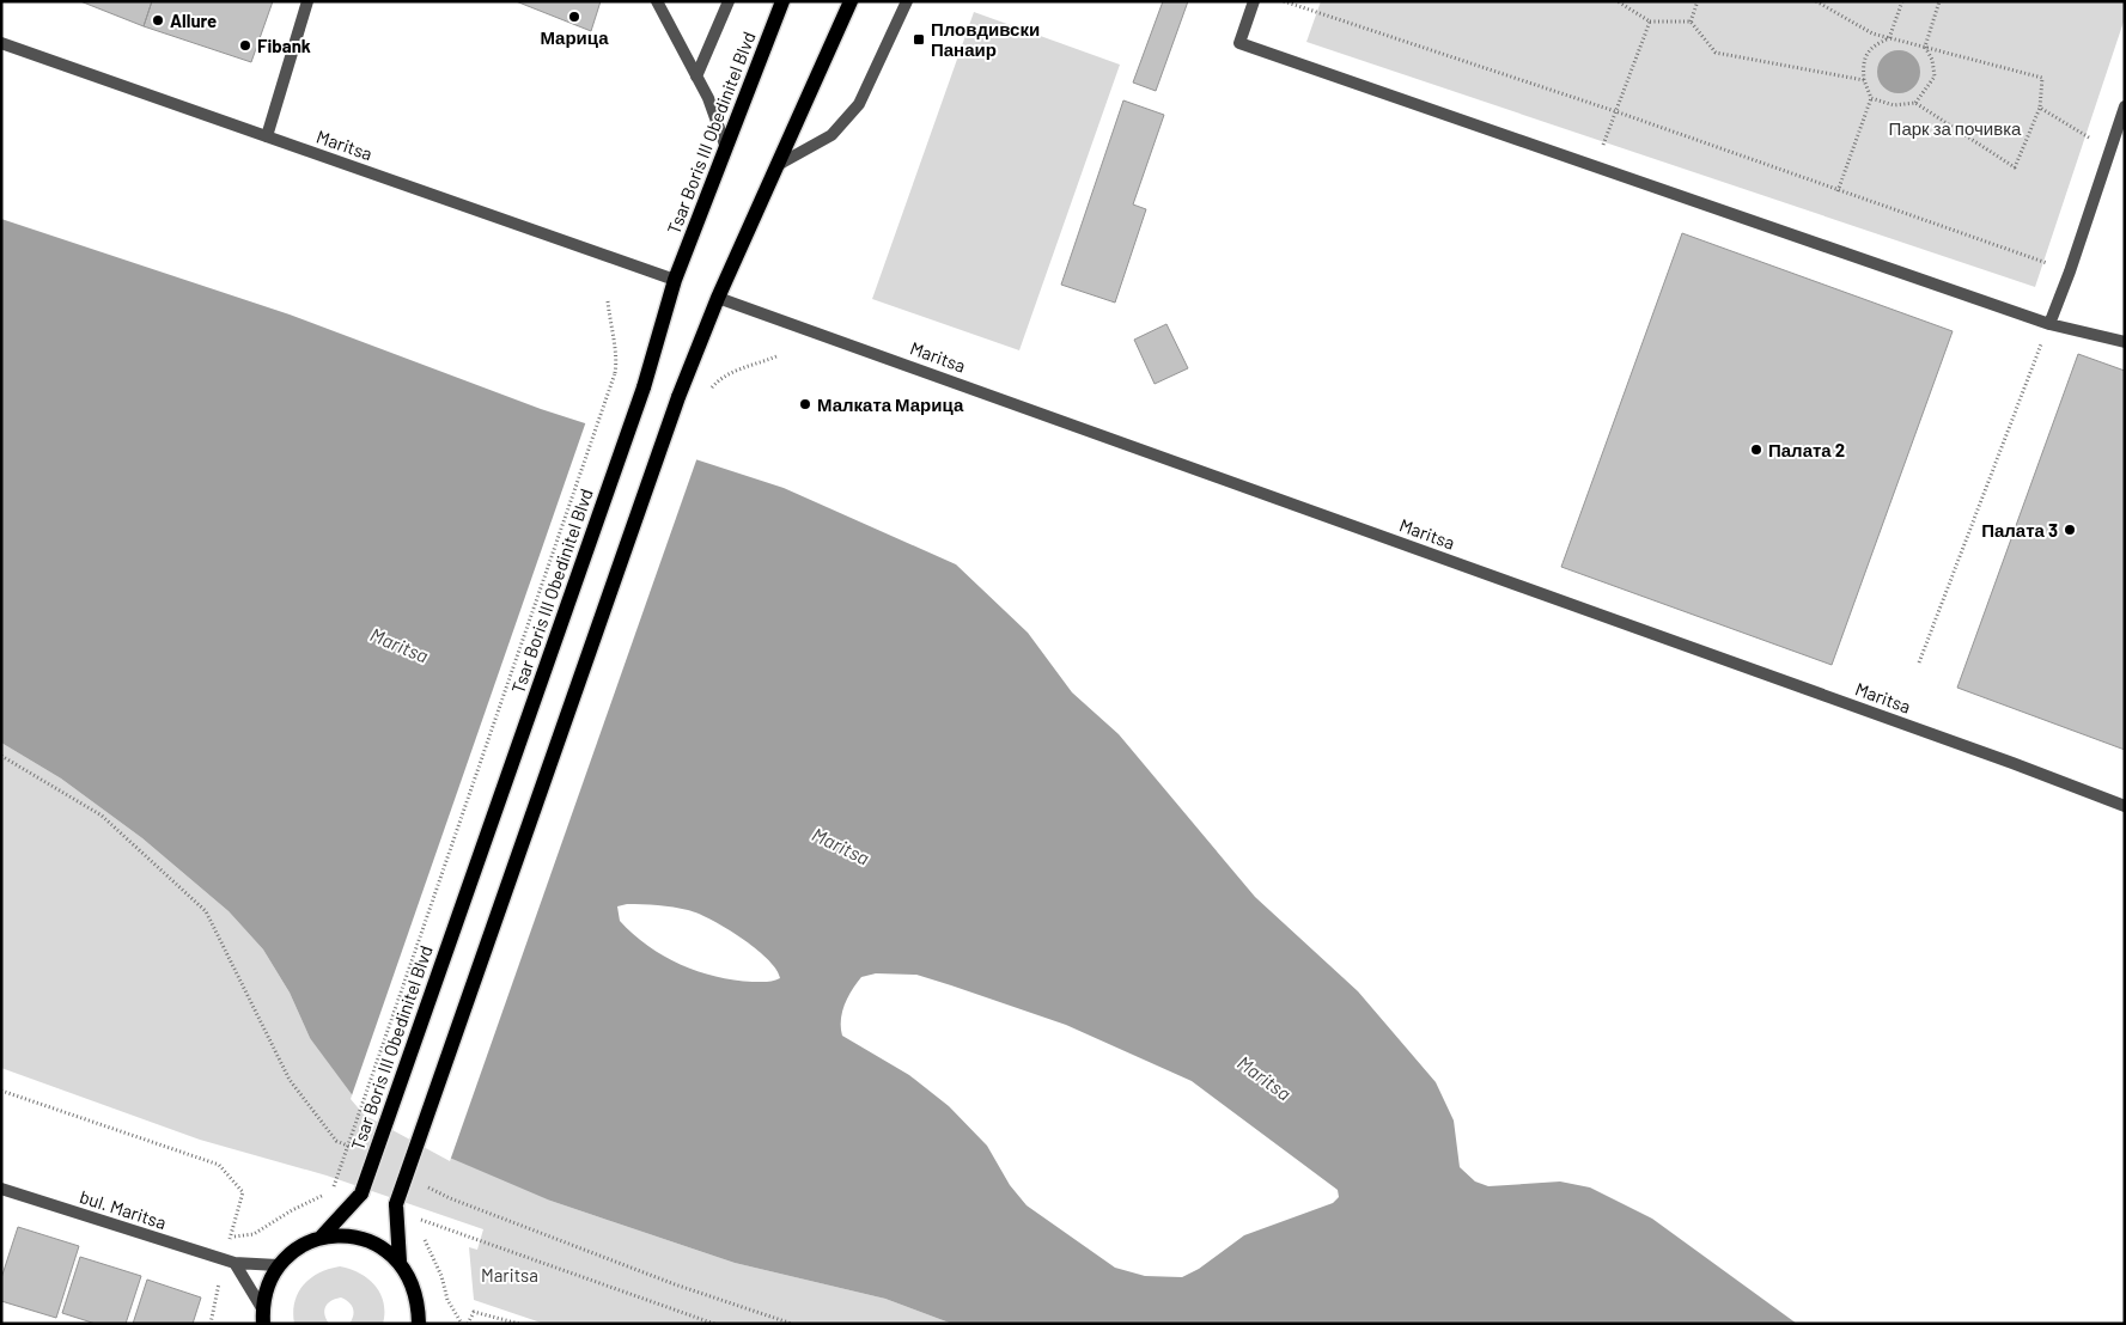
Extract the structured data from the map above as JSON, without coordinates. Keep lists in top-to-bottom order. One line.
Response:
{"streets":{"main road":["Tsar Boris III Obedinitel Blvd"],"street":["Maritsa","bul. Maritsa"]},"crossings":[["Tsar Boris III Obedinitel Blvd","Maritsa"]],"water":["Maritsa"],"parks":["Парк за почивка","Maritsa"],"places":{"other":["Марица","Allure","Fibank","Малката Марица","Палата 2","Палата 3"],"transit":["Пловдивски Панаир"]}}
